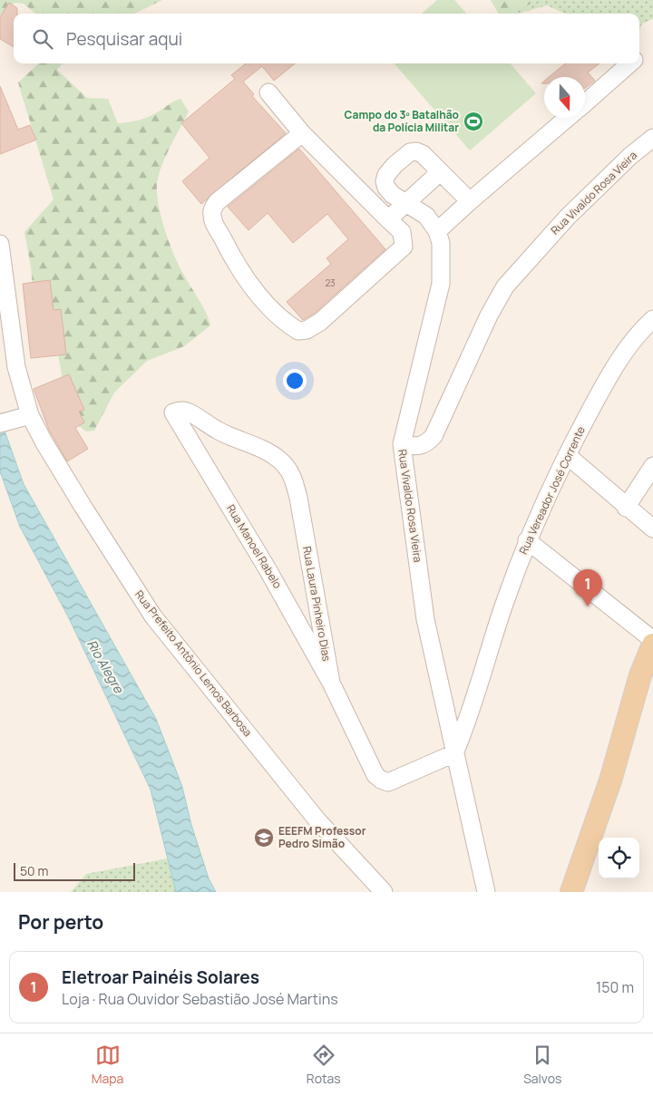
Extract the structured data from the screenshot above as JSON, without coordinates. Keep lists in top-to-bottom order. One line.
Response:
{"streets":{"street":["Rua Vivaldo Rosa Vieira","Rua Vereador José Corrente","Rua Manoel Rabelo","Rua Laura Pinheiro Dias","Rua Prefeito Antônio Lemos Barbosa"]},"crossings":[["Rua Vivaldo Rosa Vieira","Rua Vereador José Corrente"],["Rua Vivaldo Rosa Vieira","Rua Laura Pinheiro Dias"],["Rua Vereador José Corrente","Rua Laura Pinheiro Dias"],["Rua Manoel Rabelo","Rua Laura Pinheiro Dias"]],"water":["Rio Alegre"],"places":{"sports":["Campo do 3º Batalhão da Polícia Militar"],"school or university":["EEEFM Professor Pedro Simão"]},"house_numbers":["23"],"scale_bar":"50 m","north":"bottom","page":{"search":"Pesquisar aqui","pins":"1","scale":"50 m","heading":"Por perto","list":[{"mark":"1","name":"Eletroar Painéis Solares","note":"Loja · Rua Ouvidor Sebastião José Martins","value":"150 m"}],"nav":["Mapa","Rotas","Salvos"]}}
